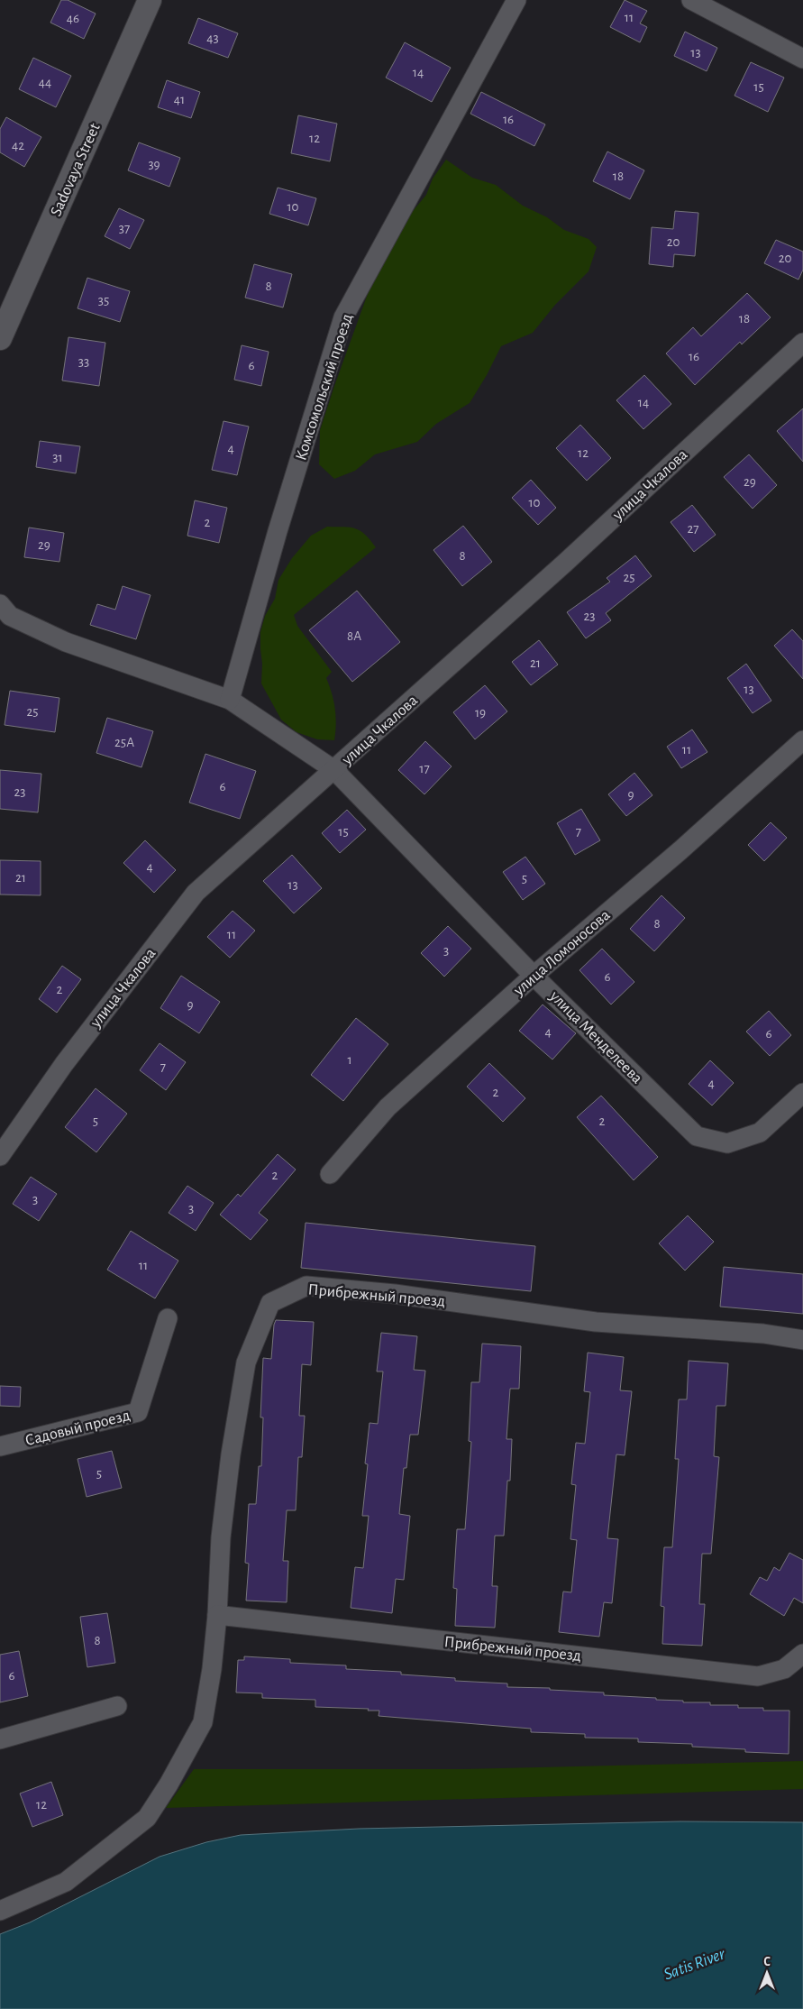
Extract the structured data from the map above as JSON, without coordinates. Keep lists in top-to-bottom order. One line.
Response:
{"streets":{"street":["Sadovaya Street","Комсомольский проезд","улица Чкалова","улица Ломоносова","улица Менделеева","Прибрежный проезд","Садовый проезд"]},"crossings":[["Комсомольский проезд","улица Менделеева"],["улица Чкалова","улица Менделеева"],["улица Ломоносова","улица Менделеева"]],"water":["Satis River"],"house_numbers":["11","46","43","13","14","44","15","41","16","12","42","39","18","10","37","20","20","8","35","18","16","33","6","14","4","12","31","29","10","2","27","29","8","25","23","8А","21","13","25","19","25А","11","17","6","23","9","15","7","4","21","5","13","8","11","3","6","2","9","4","6","1","7","4","2","5","2","2","3","3","11","5","8","6","12"],"north":"top"}
